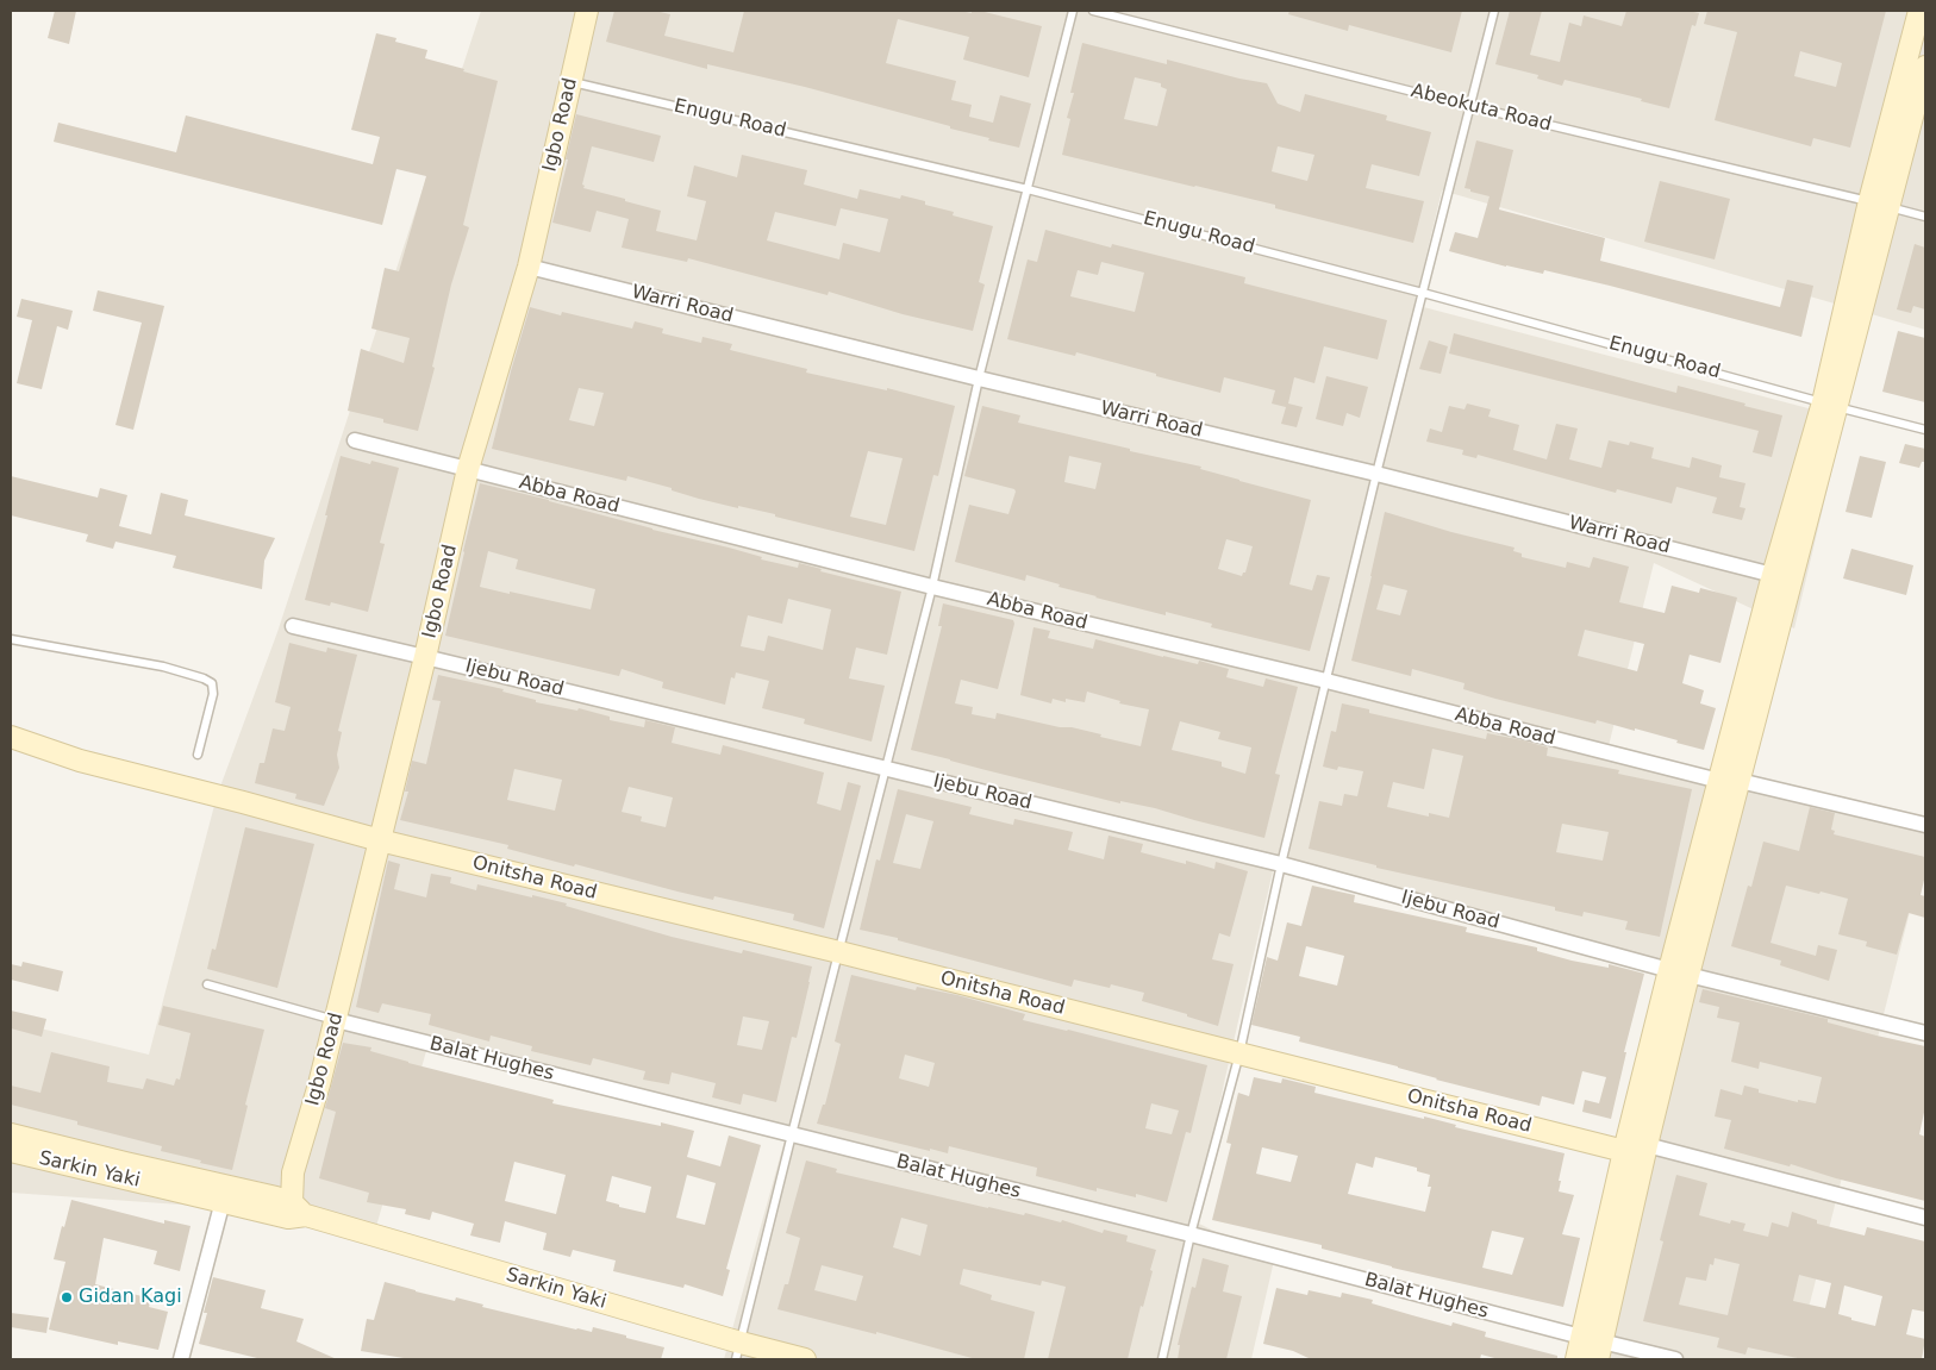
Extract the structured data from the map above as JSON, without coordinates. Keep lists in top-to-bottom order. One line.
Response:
{"streets":{"street":["Igbo Road","Warri Road","Abba Road","Ijebu Road","Onitsha Road","Balat Hughes","Sarkin Yaki"],"lane":["Abeokuta Road","Enugu Road"]},"crossings":[["Enugu Road","Igbo Road"],["Igbo Road","Warri Road"],["Igbo Road","Abba Road"],["Igbo Road","Ijebu Road"],["Igbo Road","Onitsha Road"],["Igbo Road","Balat Hughes"],["Igbo Road","Sarkin Yaki"]],"places":["Gidan Kagi"]}
